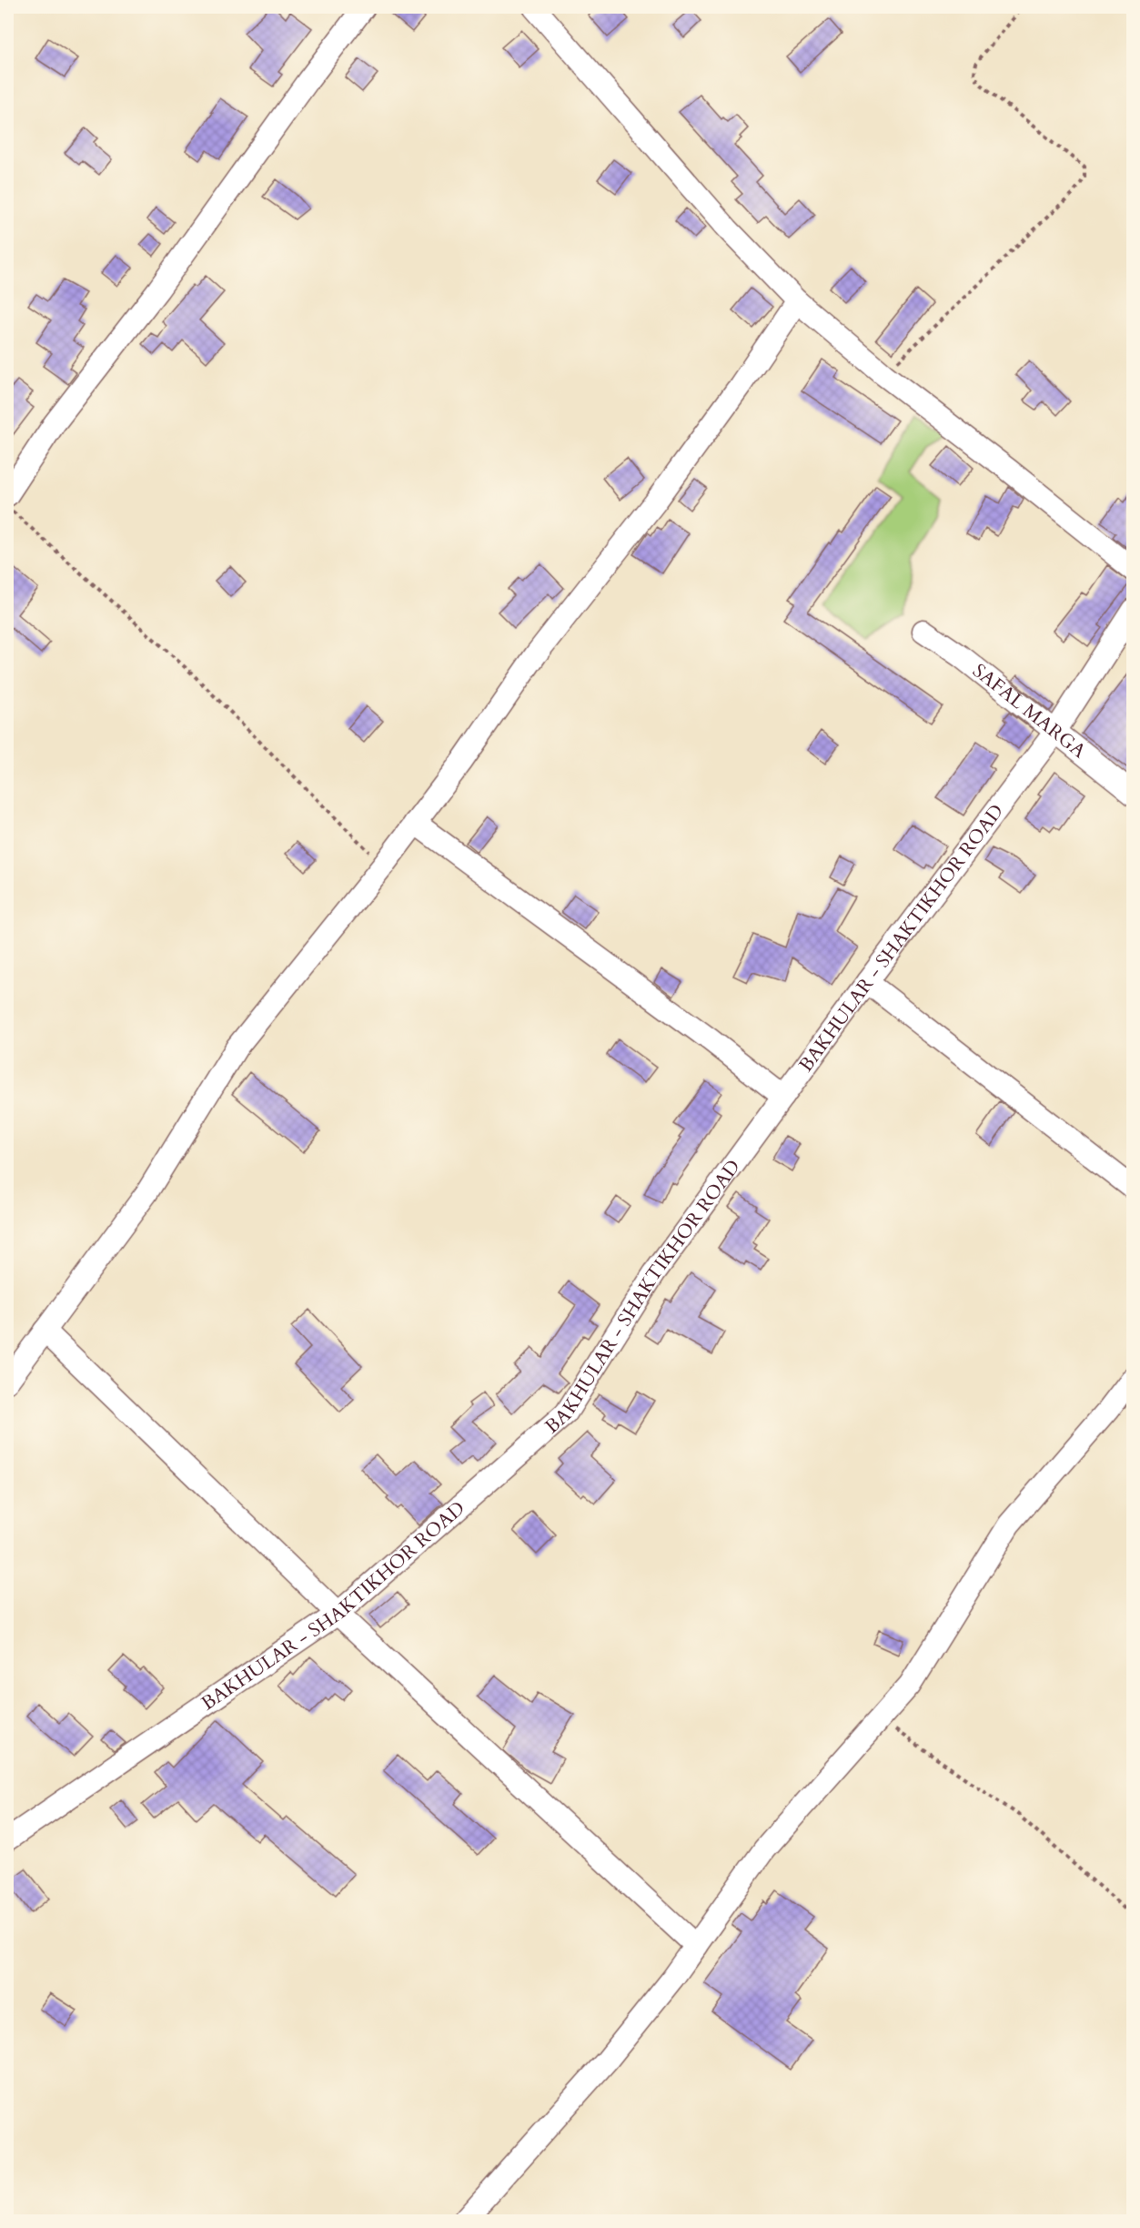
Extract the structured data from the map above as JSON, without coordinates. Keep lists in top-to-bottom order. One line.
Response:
{"streets":{"street":["SAFAL MARGA","BAKHULAR - SHAKTIKHOR ROAD"]},"crossings":[["SAFAL MARGA","BAKHULAR - SHAKTIKHOR ROAD"]]}
